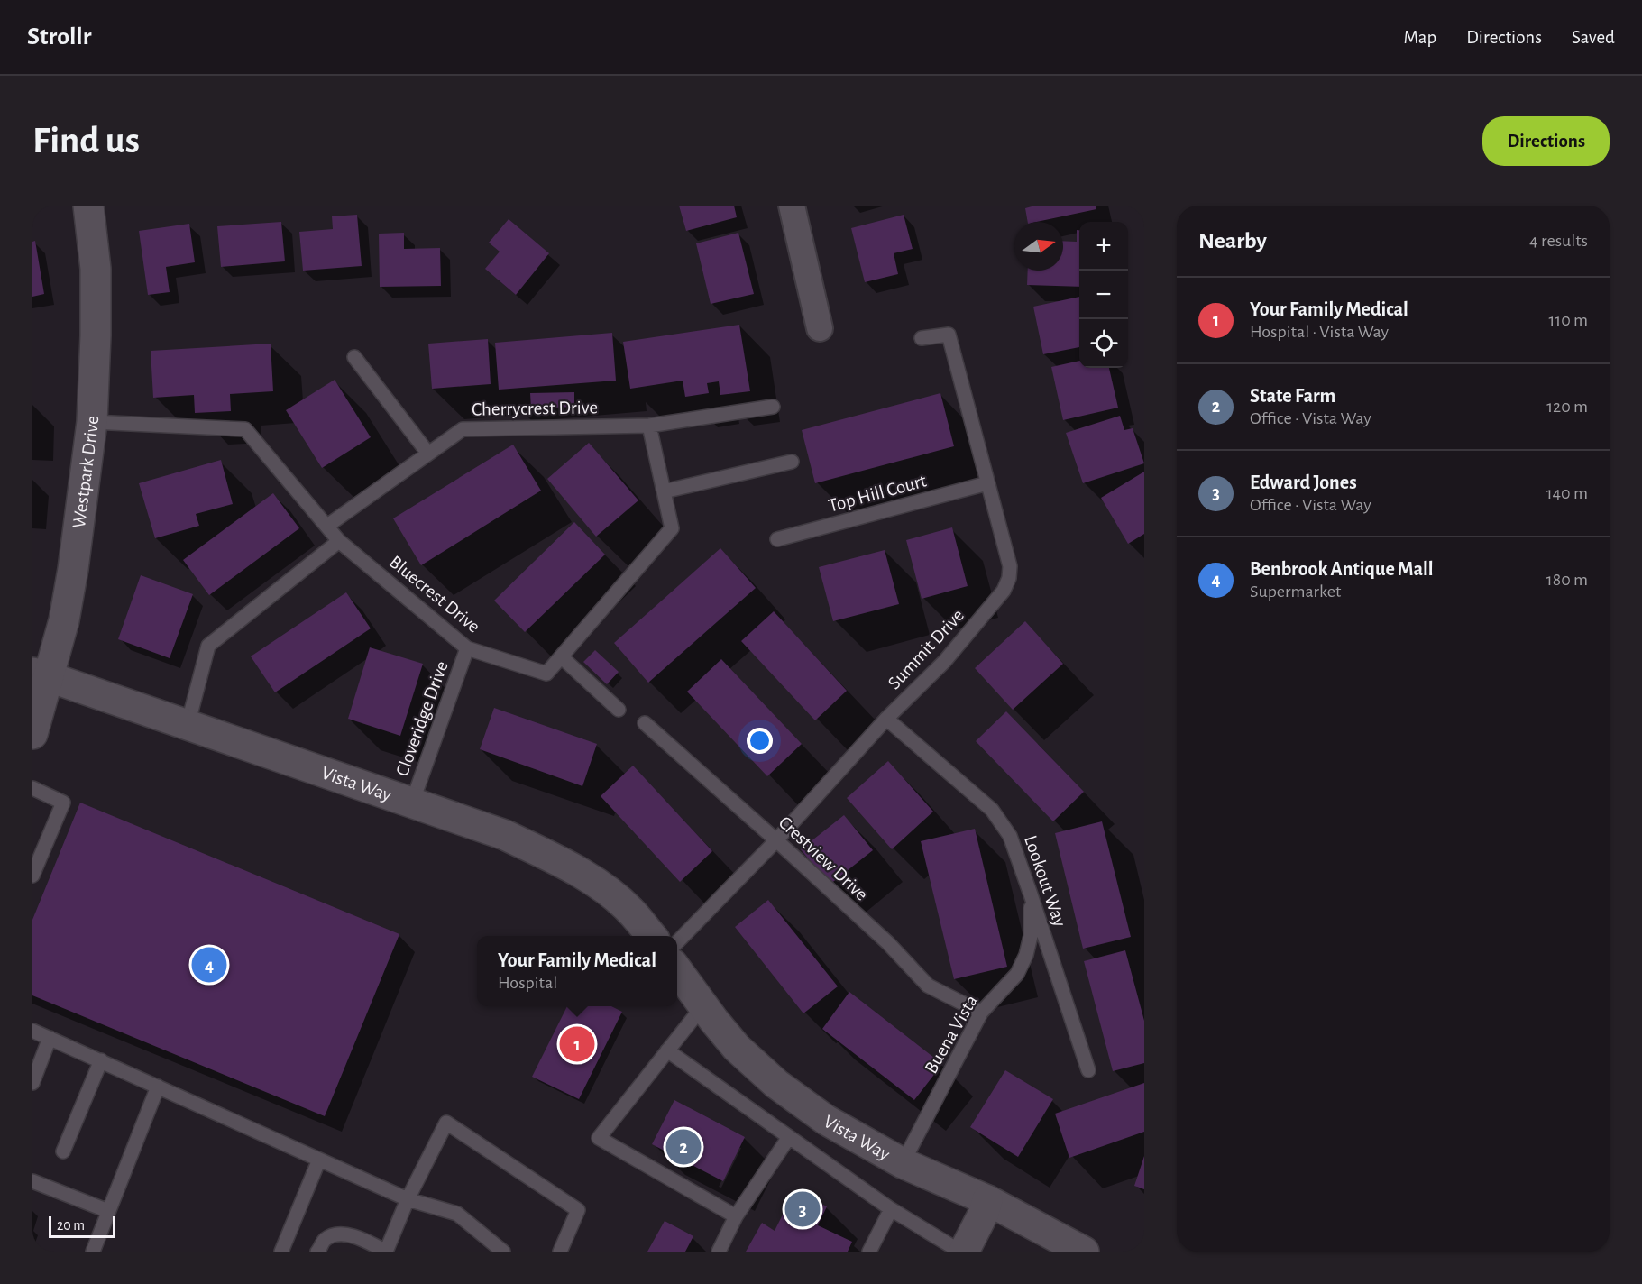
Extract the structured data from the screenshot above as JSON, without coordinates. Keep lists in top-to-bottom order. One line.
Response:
{"streets":{"street":["Westpark Drive","Vista Way"],"lane":["Cherrycrest Drive","Top Hill Court","Bluecrest Drive","Summit Drive","Cloveridge Drive","Crestview Drive","Lookout Way","Buena Vista"]},"crossings":[["Cherrycrest Drive","Bluecrest Drive"],["Westpark Drive","Bluecrest Drive"],["Westpark Drive","Vista Way"],["Top Hill Court","Summit Drive"],["Bluecrest Drive","Cloveridge Drive"],["Summit Drive","Crestview Drive"],["Summit Drive","Lookout Way"],["Cloveridge Drive","Vista Way"],["Vista Way","Buena Vista"],["Crestview Drive","Buena Vista"],["Lookout Way","Buena Vista"]],"scale_bar":"20 m","north":"right","page":{"header":"Strollr","nav":["Map","Directions","Saved"],"buttons":"Directions","title":"Find us","heading":["Nearby","4 results"],"map_buttons":["+","−"],"list":[{"mark":"1","name":"Your Family Medical","note":"Hospital · Vista Way","value":"110 m"},{"mark":"2","name":"State Farm","note":"Office · Vista Way","value":"120 m"},{"mark":"3","name":"Edward Jones","note":"Office · Vista Way","value":"140 m"},{"mark":"4","name":"Benbrook Antique Mall","note":"Supermarket","value":"180 m"}],"popup":["Your Family Medical","Hospital"],"pins":["4","1","2","3"],"scale":"20 m"}}
